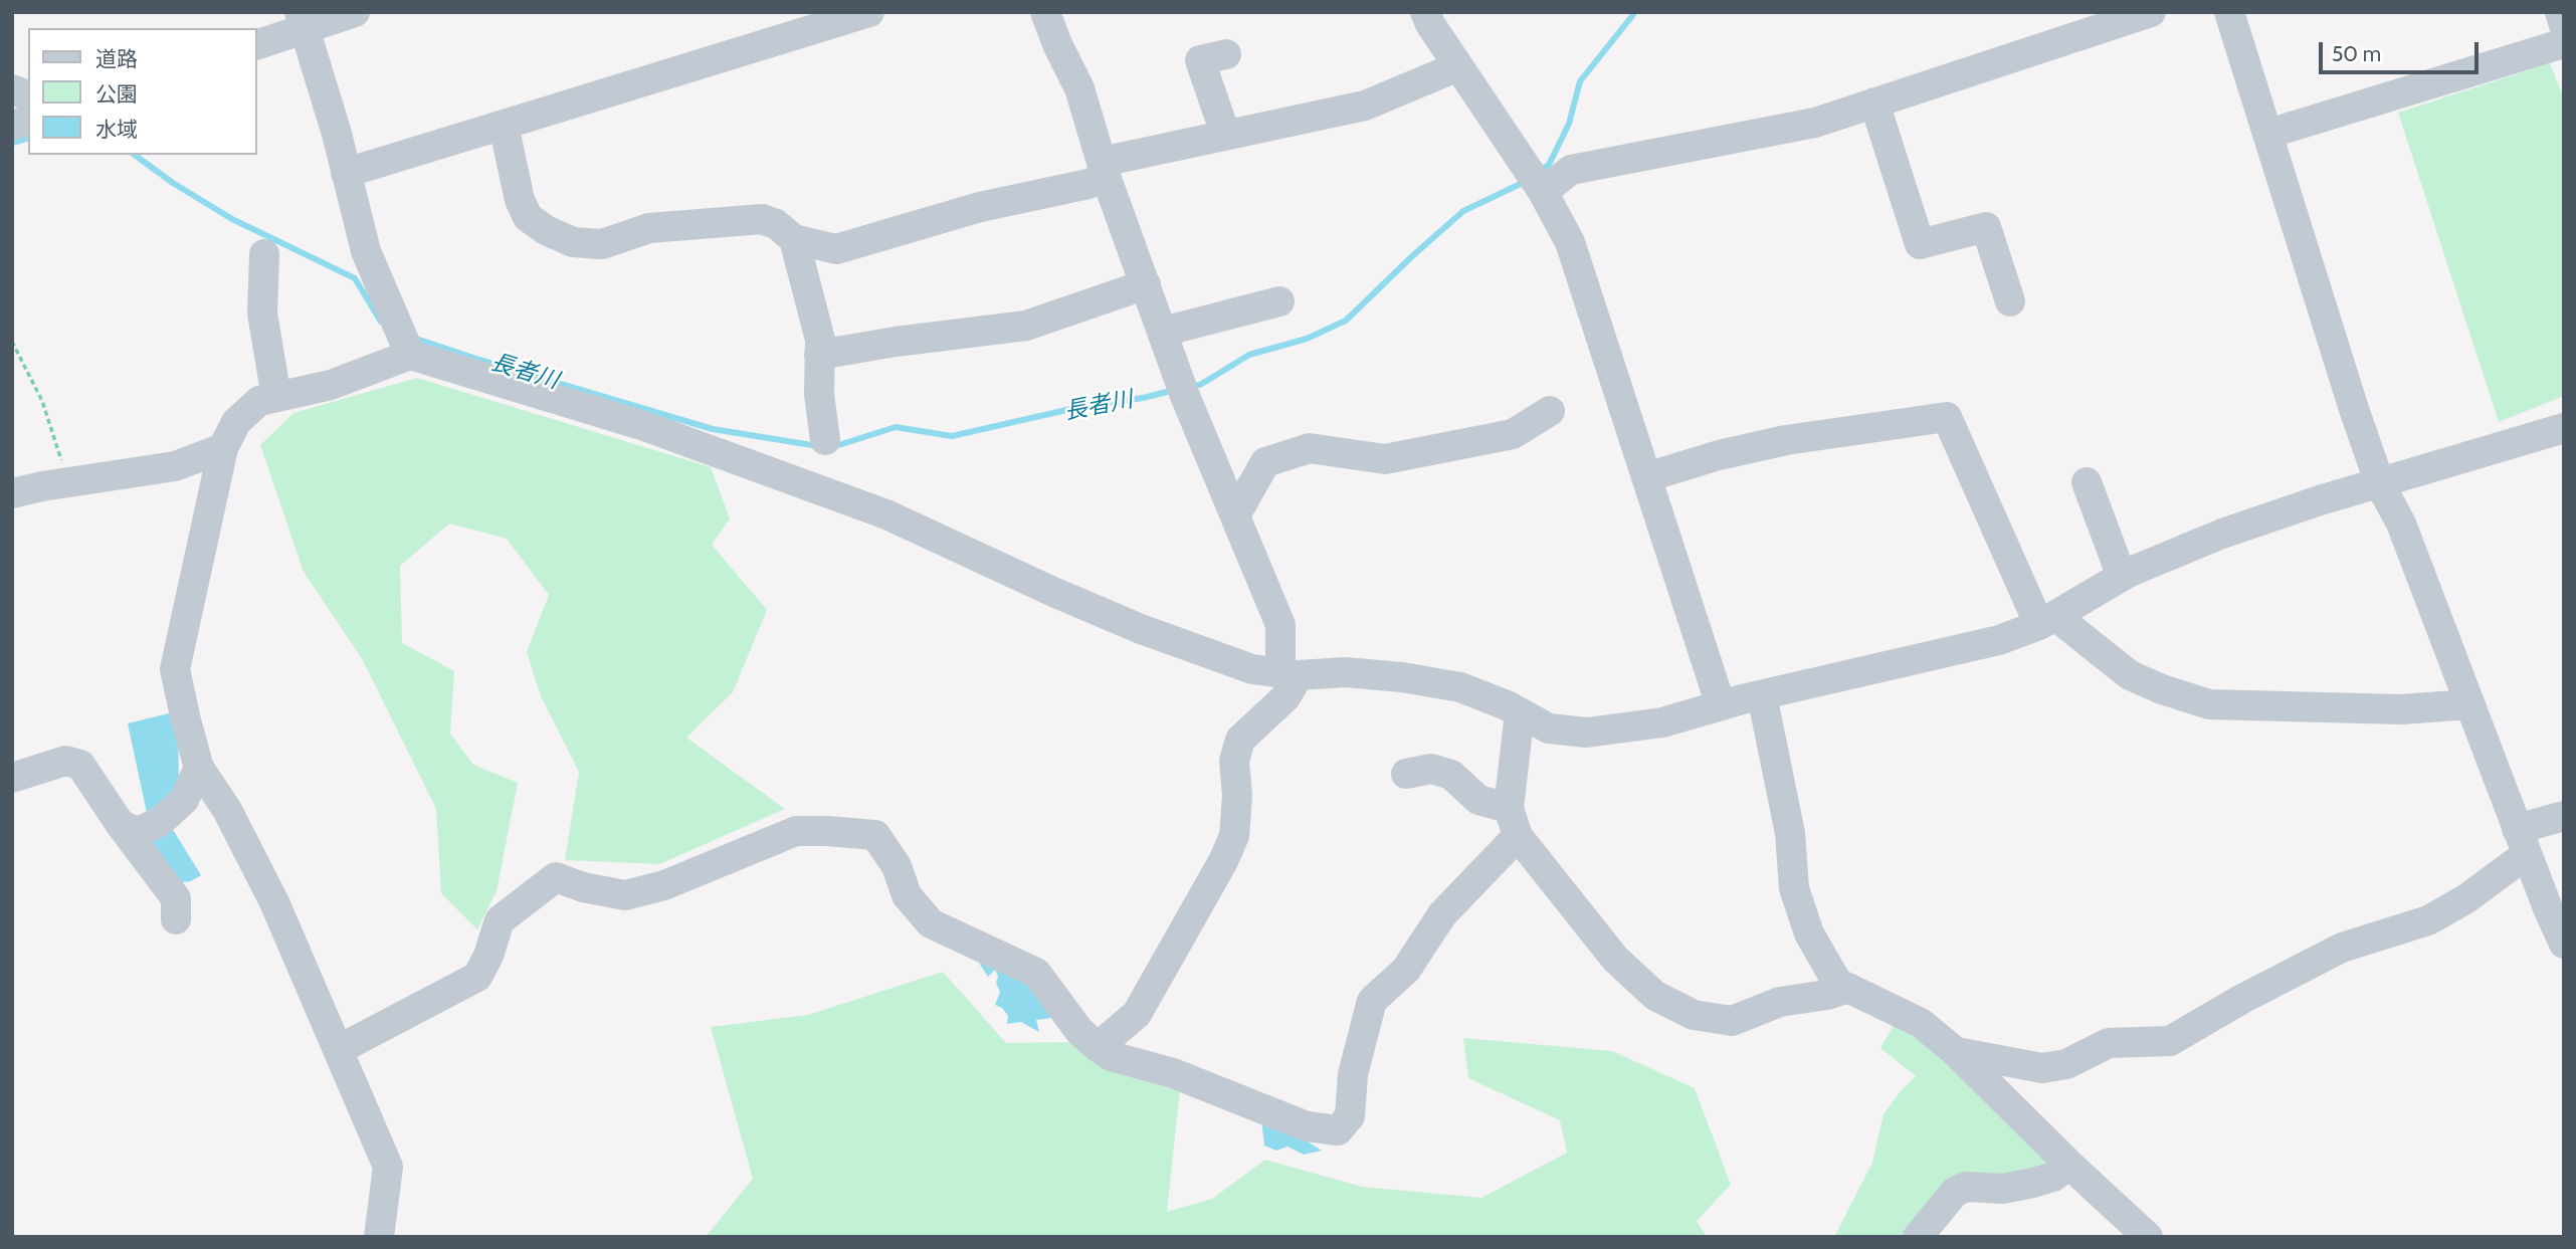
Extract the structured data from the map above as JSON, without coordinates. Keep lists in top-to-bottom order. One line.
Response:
{"water":["長者川"],"legend":["道路","公園","水域"],"scale_bar":"50 m"}
